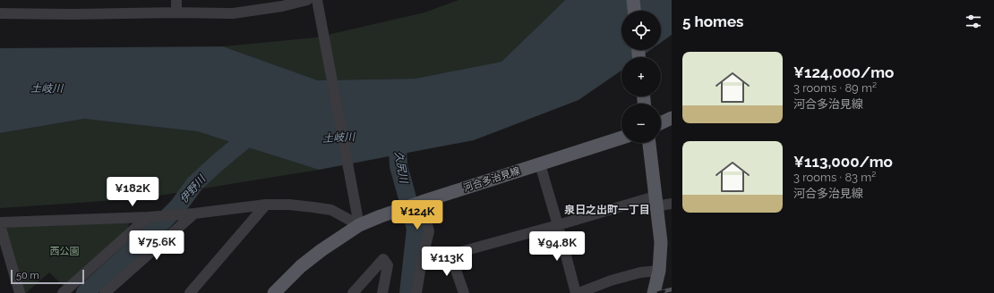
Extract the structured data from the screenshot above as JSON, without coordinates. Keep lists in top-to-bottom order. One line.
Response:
{"streets":{"main road":["河合多治見線"]},"districts":["泉日之出町一丁目"],"water":["土岐川","久尻川","伊野川"],"parks":["西公園"],"scale_bar":"50 m","page":{"heading":"5 homes","map_buttons":["+","−"],"list":[{"name":"¥124,000/mo","note":"3 rooms · 89 m² · 河合多治見線"},{"name":"¥113,000/mo","note":"3 rooms · 83 m² · 河合多治見線"}],"price":["¥182K","¥124K","¥75.6K","¥94.8K","¥113K"],"scale":"50 m"}}
